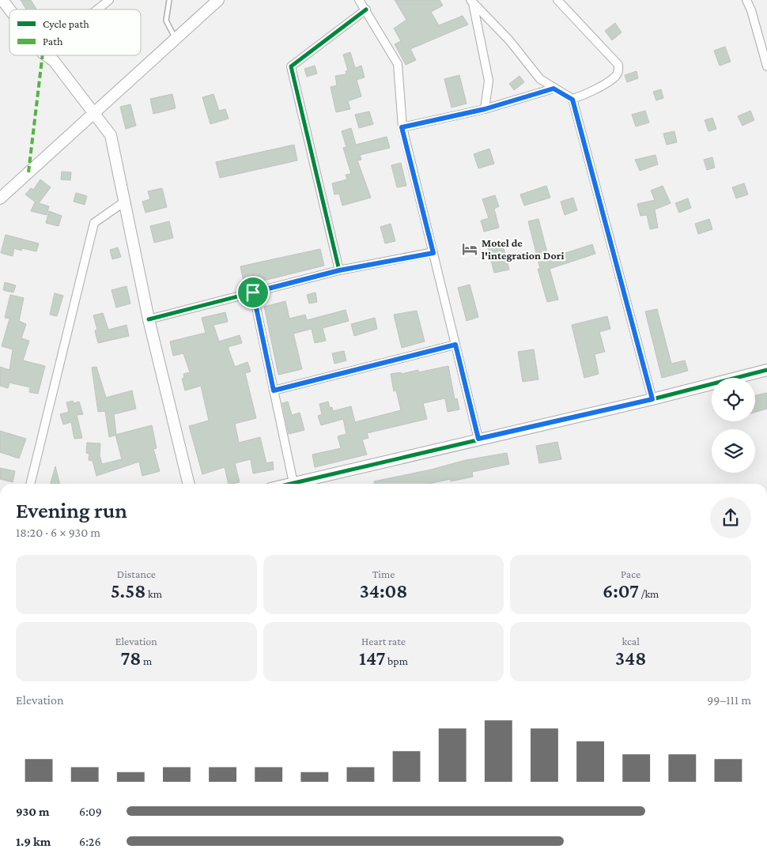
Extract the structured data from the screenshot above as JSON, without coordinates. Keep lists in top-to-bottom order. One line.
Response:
{"places":{"hotel":["Motel de l'integration Dori"]},"legend":["Cycle path","Path"],"page":{"heading":["Evening run","18:20 · 6 × 930 m"],"stats":[["Distance","5.58 km"],["Time","34:08"],["Pace","6:07 /km"],["Elevation","78 m"],["Heart rate","147 bpm"],["kcal","348"]],"chart":["Elevation","99–111 m"],"list":[{"name":"930 m","note":"6:09"},{"name":"1.9 km","note":"6:26"}]}}
